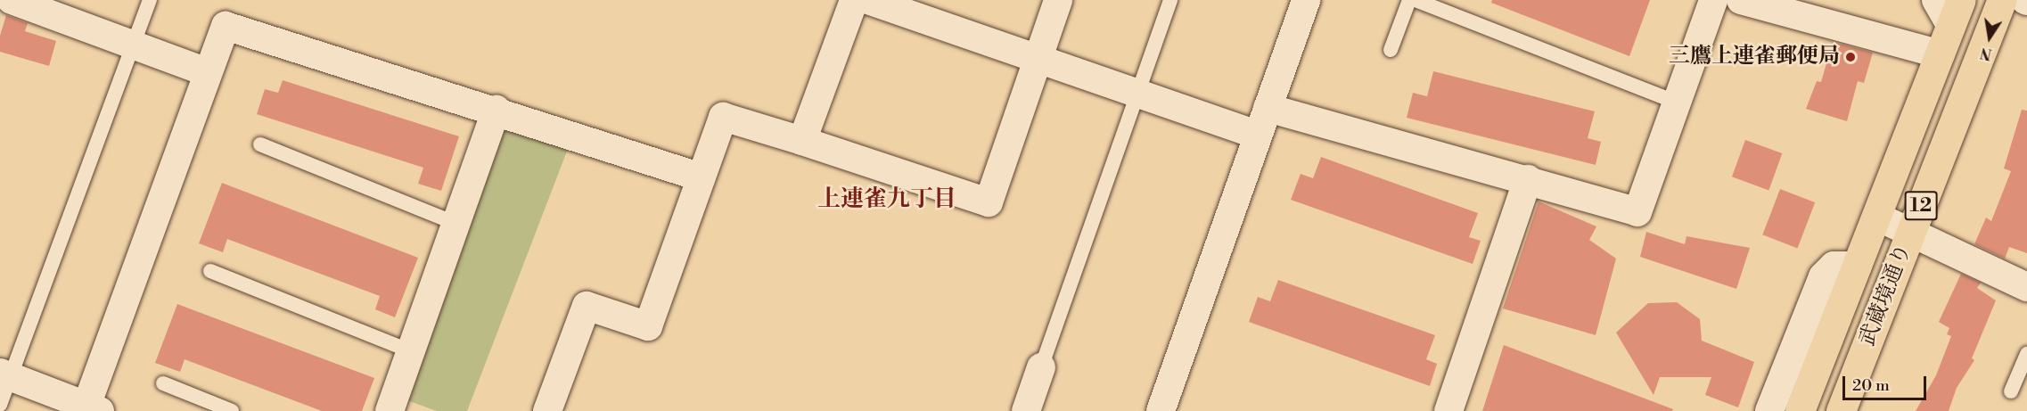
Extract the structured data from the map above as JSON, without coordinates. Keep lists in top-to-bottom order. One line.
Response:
{"streets":{"main road":["12","武蔵境通り"]},"districts":["上連雀九丁目"],"places":["三鷹上連雀郵便局"],"scale_bar":"20 m","north":"bottom"}
